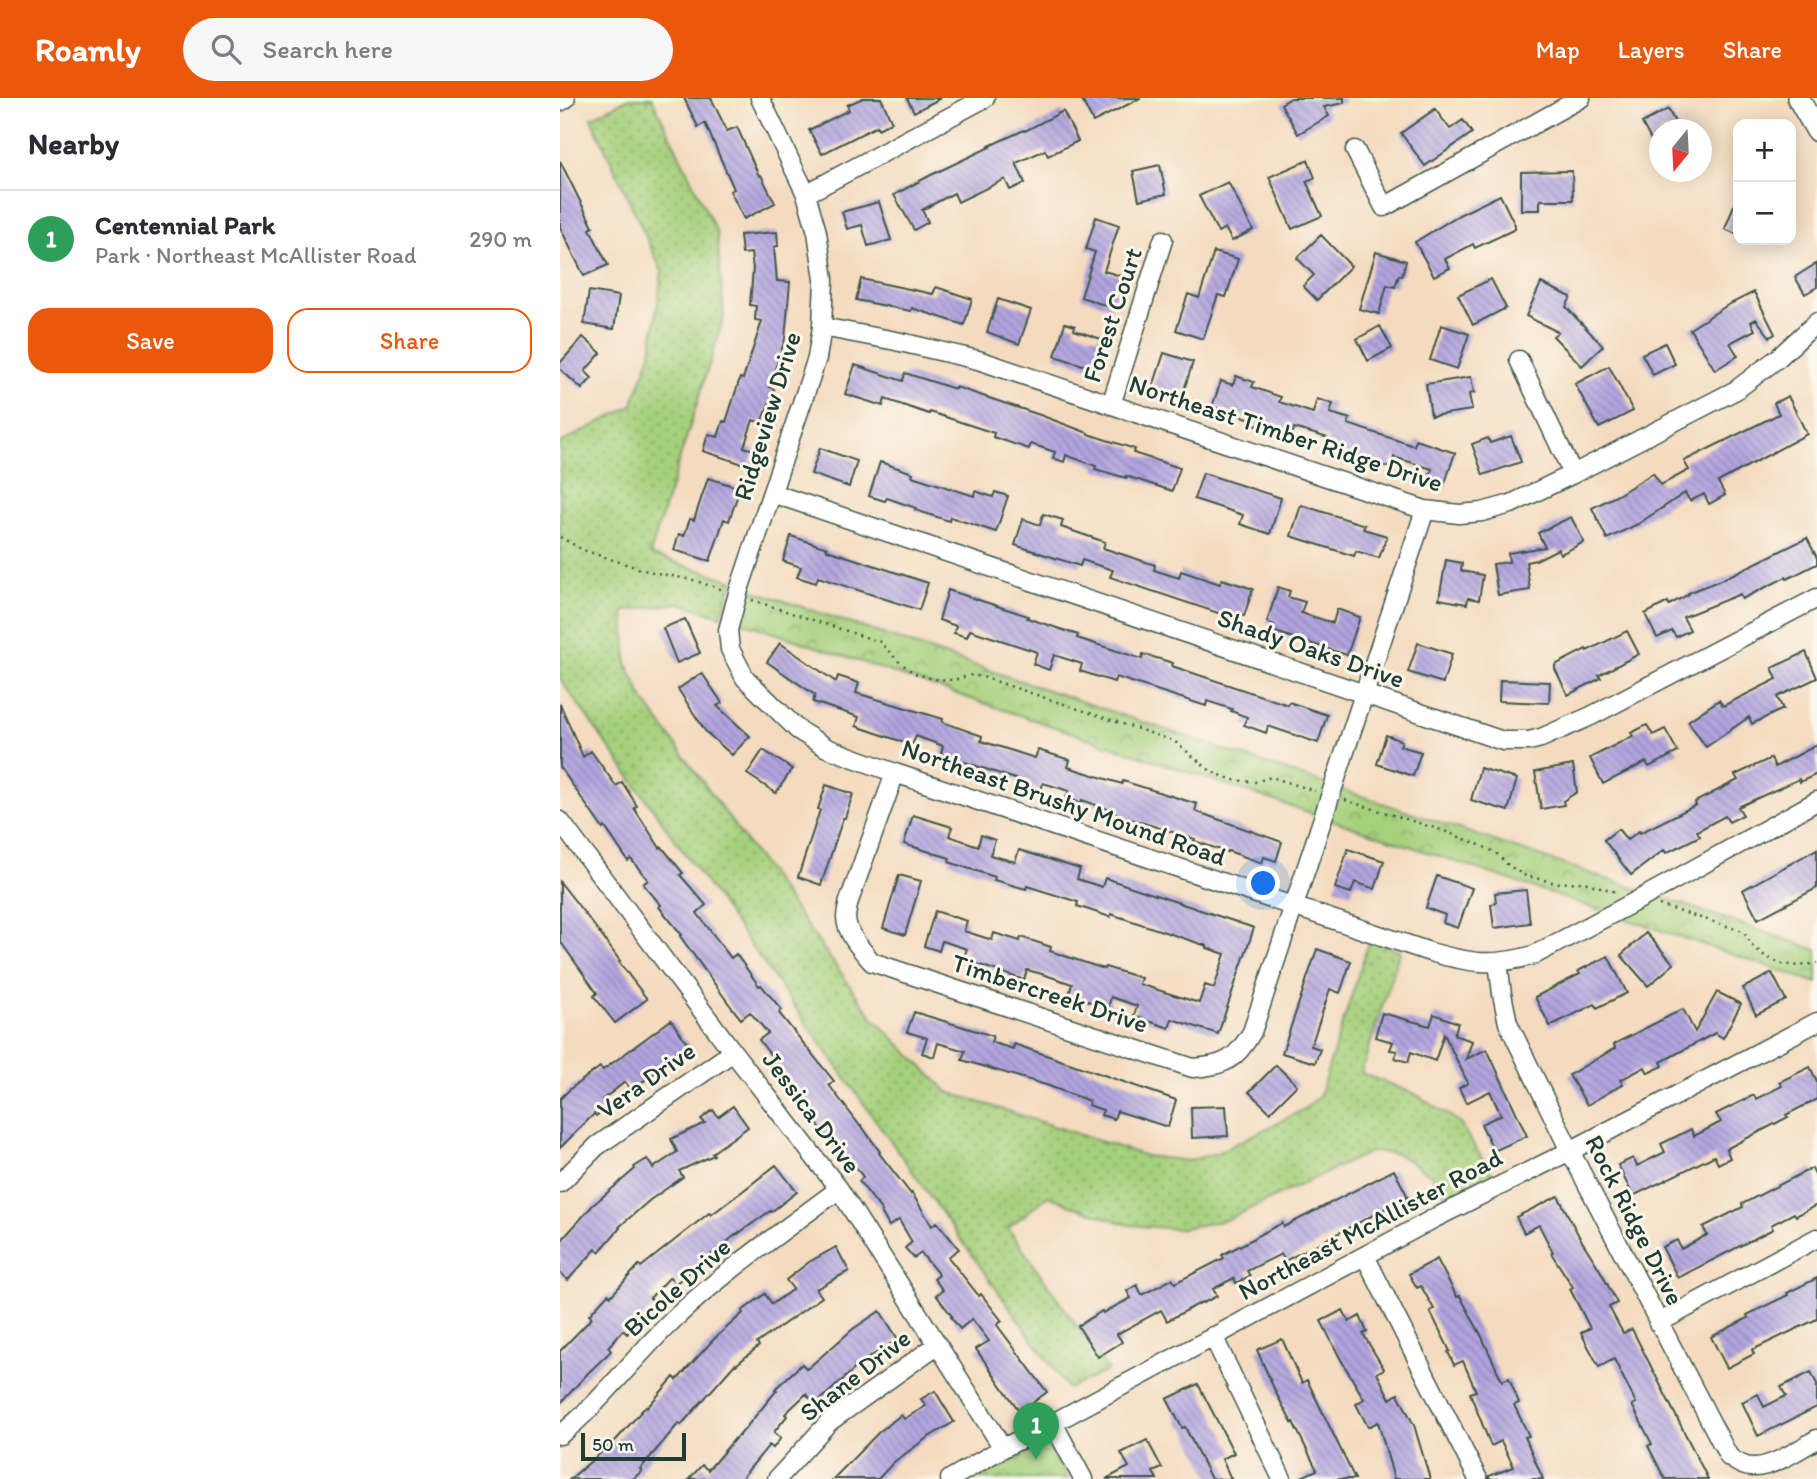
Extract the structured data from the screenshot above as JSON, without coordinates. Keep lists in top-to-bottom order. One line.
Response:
{"streets":{"street":["Forest Court","Ridgeview Drive","Northeast Timber Ridge Drive","Shady Oaks Drive","Northeast Brushy Mound Road","Timbercreek Drive","Vera Drive","Jessica Drive","Rock Ridge Drive","Northeast McAllister Road","Bicole Drive","Shane Drive"]},"crossings":[["Forest Court","Northeast Timber Ridge Drive"],["Ridgeview Drive","Northeast Timber Ridge Drive"],["Ridgeview Drive","Shady Oaks Drive"],["Ridgeview Drive","Northeast Brushy Mound Road"],["Northeast Brushy Mound Road","Timbercreek Drive"],["Northeast Brushy Mound Road","Rock Ridge Drive"],["Vera Drive","Jessica Drive"],["Jessica Drive","Northeast McAllister Road"],["Jessica Drive","Bicole Drive"],["Jessica Drive","Shane Drive"],["Rock Ridge Drive","Northeast McAllister Road"]],"scale_bar":"50 m","north":"bottom","page":{"header":"Roamly","search":"Search here","nav":["Map","Layers","Share"],"heading":"Nearby","map_buttons":["+","−"],"list":[{"mark":"1","name":"Centennial Park","note":"Park · Northeast McAllister Road","value":"290 m"}],"buttons":["Save","Share"],"pins":"1","scale":"50 m"}}
